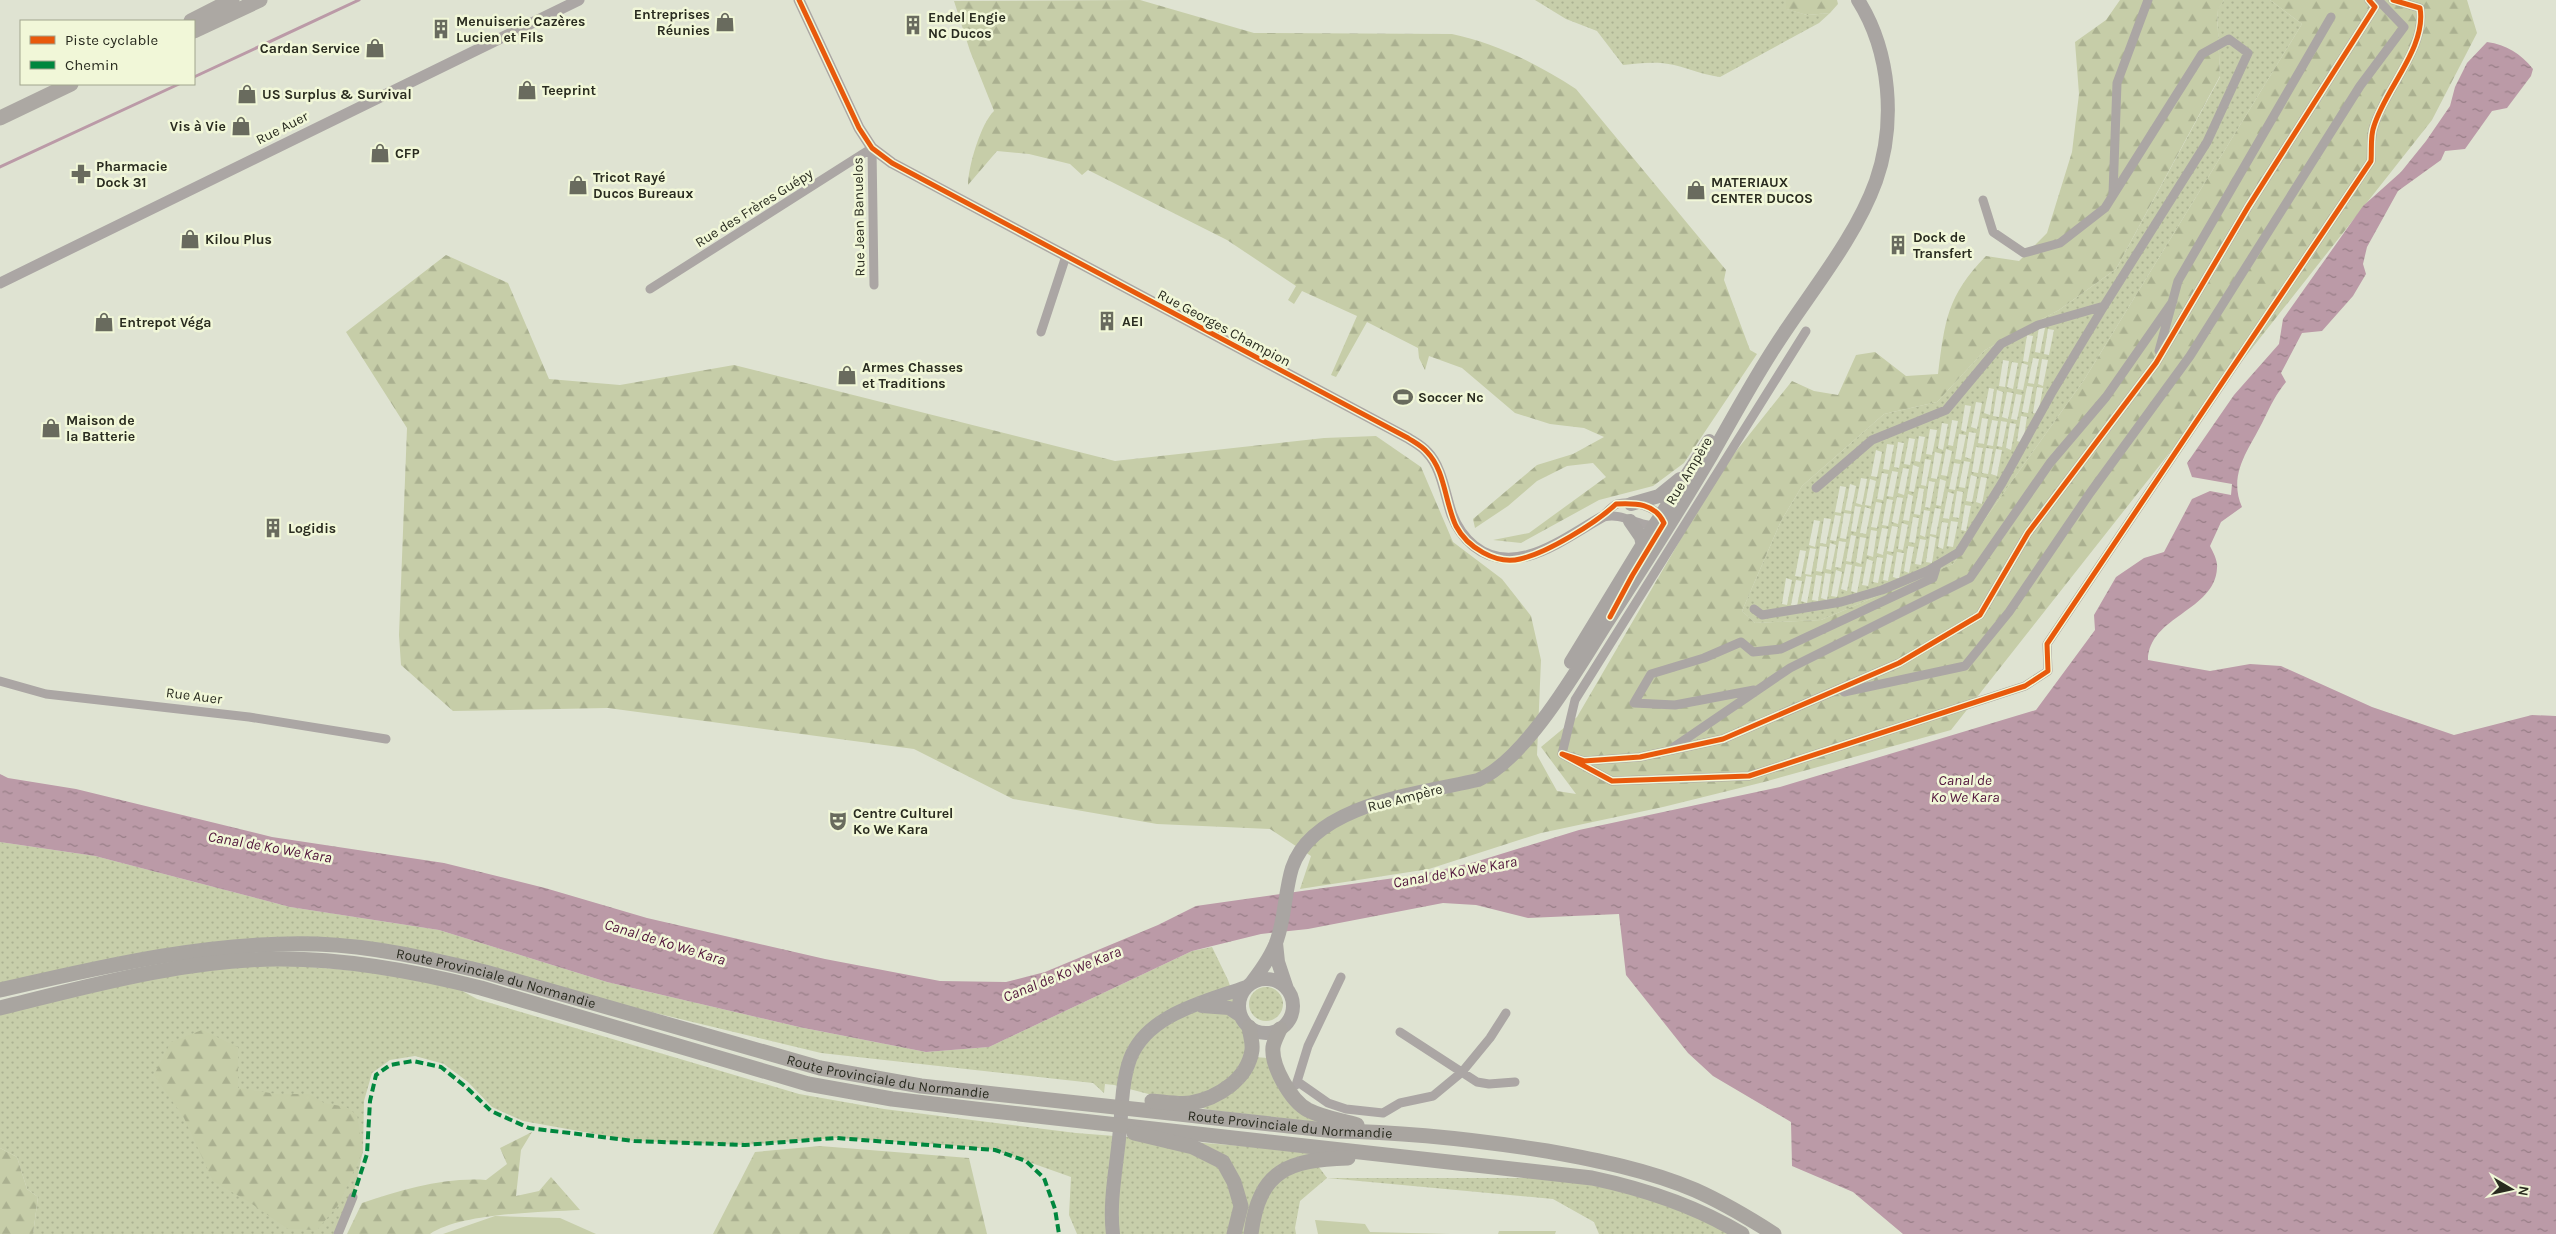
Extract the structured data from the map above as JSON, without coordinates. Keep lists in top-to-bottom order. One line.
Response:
{"streets":{"highway":["Route Provinciale du Normandie"],"main road":["Rue Ampère"],"street":["Rue Auer","Rue des Frères Guépy","Rue Jean Banuelos","Rue Georges Champion"]},"crossings":[["Rue des Frères Guépy","Rue Jean Banuelos"],["Rue des Frères Guépy","Rue Georges Champion"],["Rue Jean Banuelos","Rue Georges Champion"]],"water":["Canal de Ko We Kara"],"places":{"shop":["Entreprises Réunies","Cardan Service","Teeprint","US Surplus & Survival","Vis à Vie","CFP","Tricot Rayé Ducos Bureaux","MATERIAUX CENTER DUCOS","Kilou Plus","Entrepot Véga","Armes Chasses et Traditions","Maison de la Batterie"],"building":["Endel Engie NC Ducos","Menuiserie Cazères Lucien et Fils","Dock de Transfert","AEI","Logidis"],"pharmacy":["Pharmacie Dock 31"],"sports":["Soccer Nc"],"theatre":["Centre Culturel Ko We Kara"]},"legend":["Piste cyclable","Chemin"],"north":"right"}
